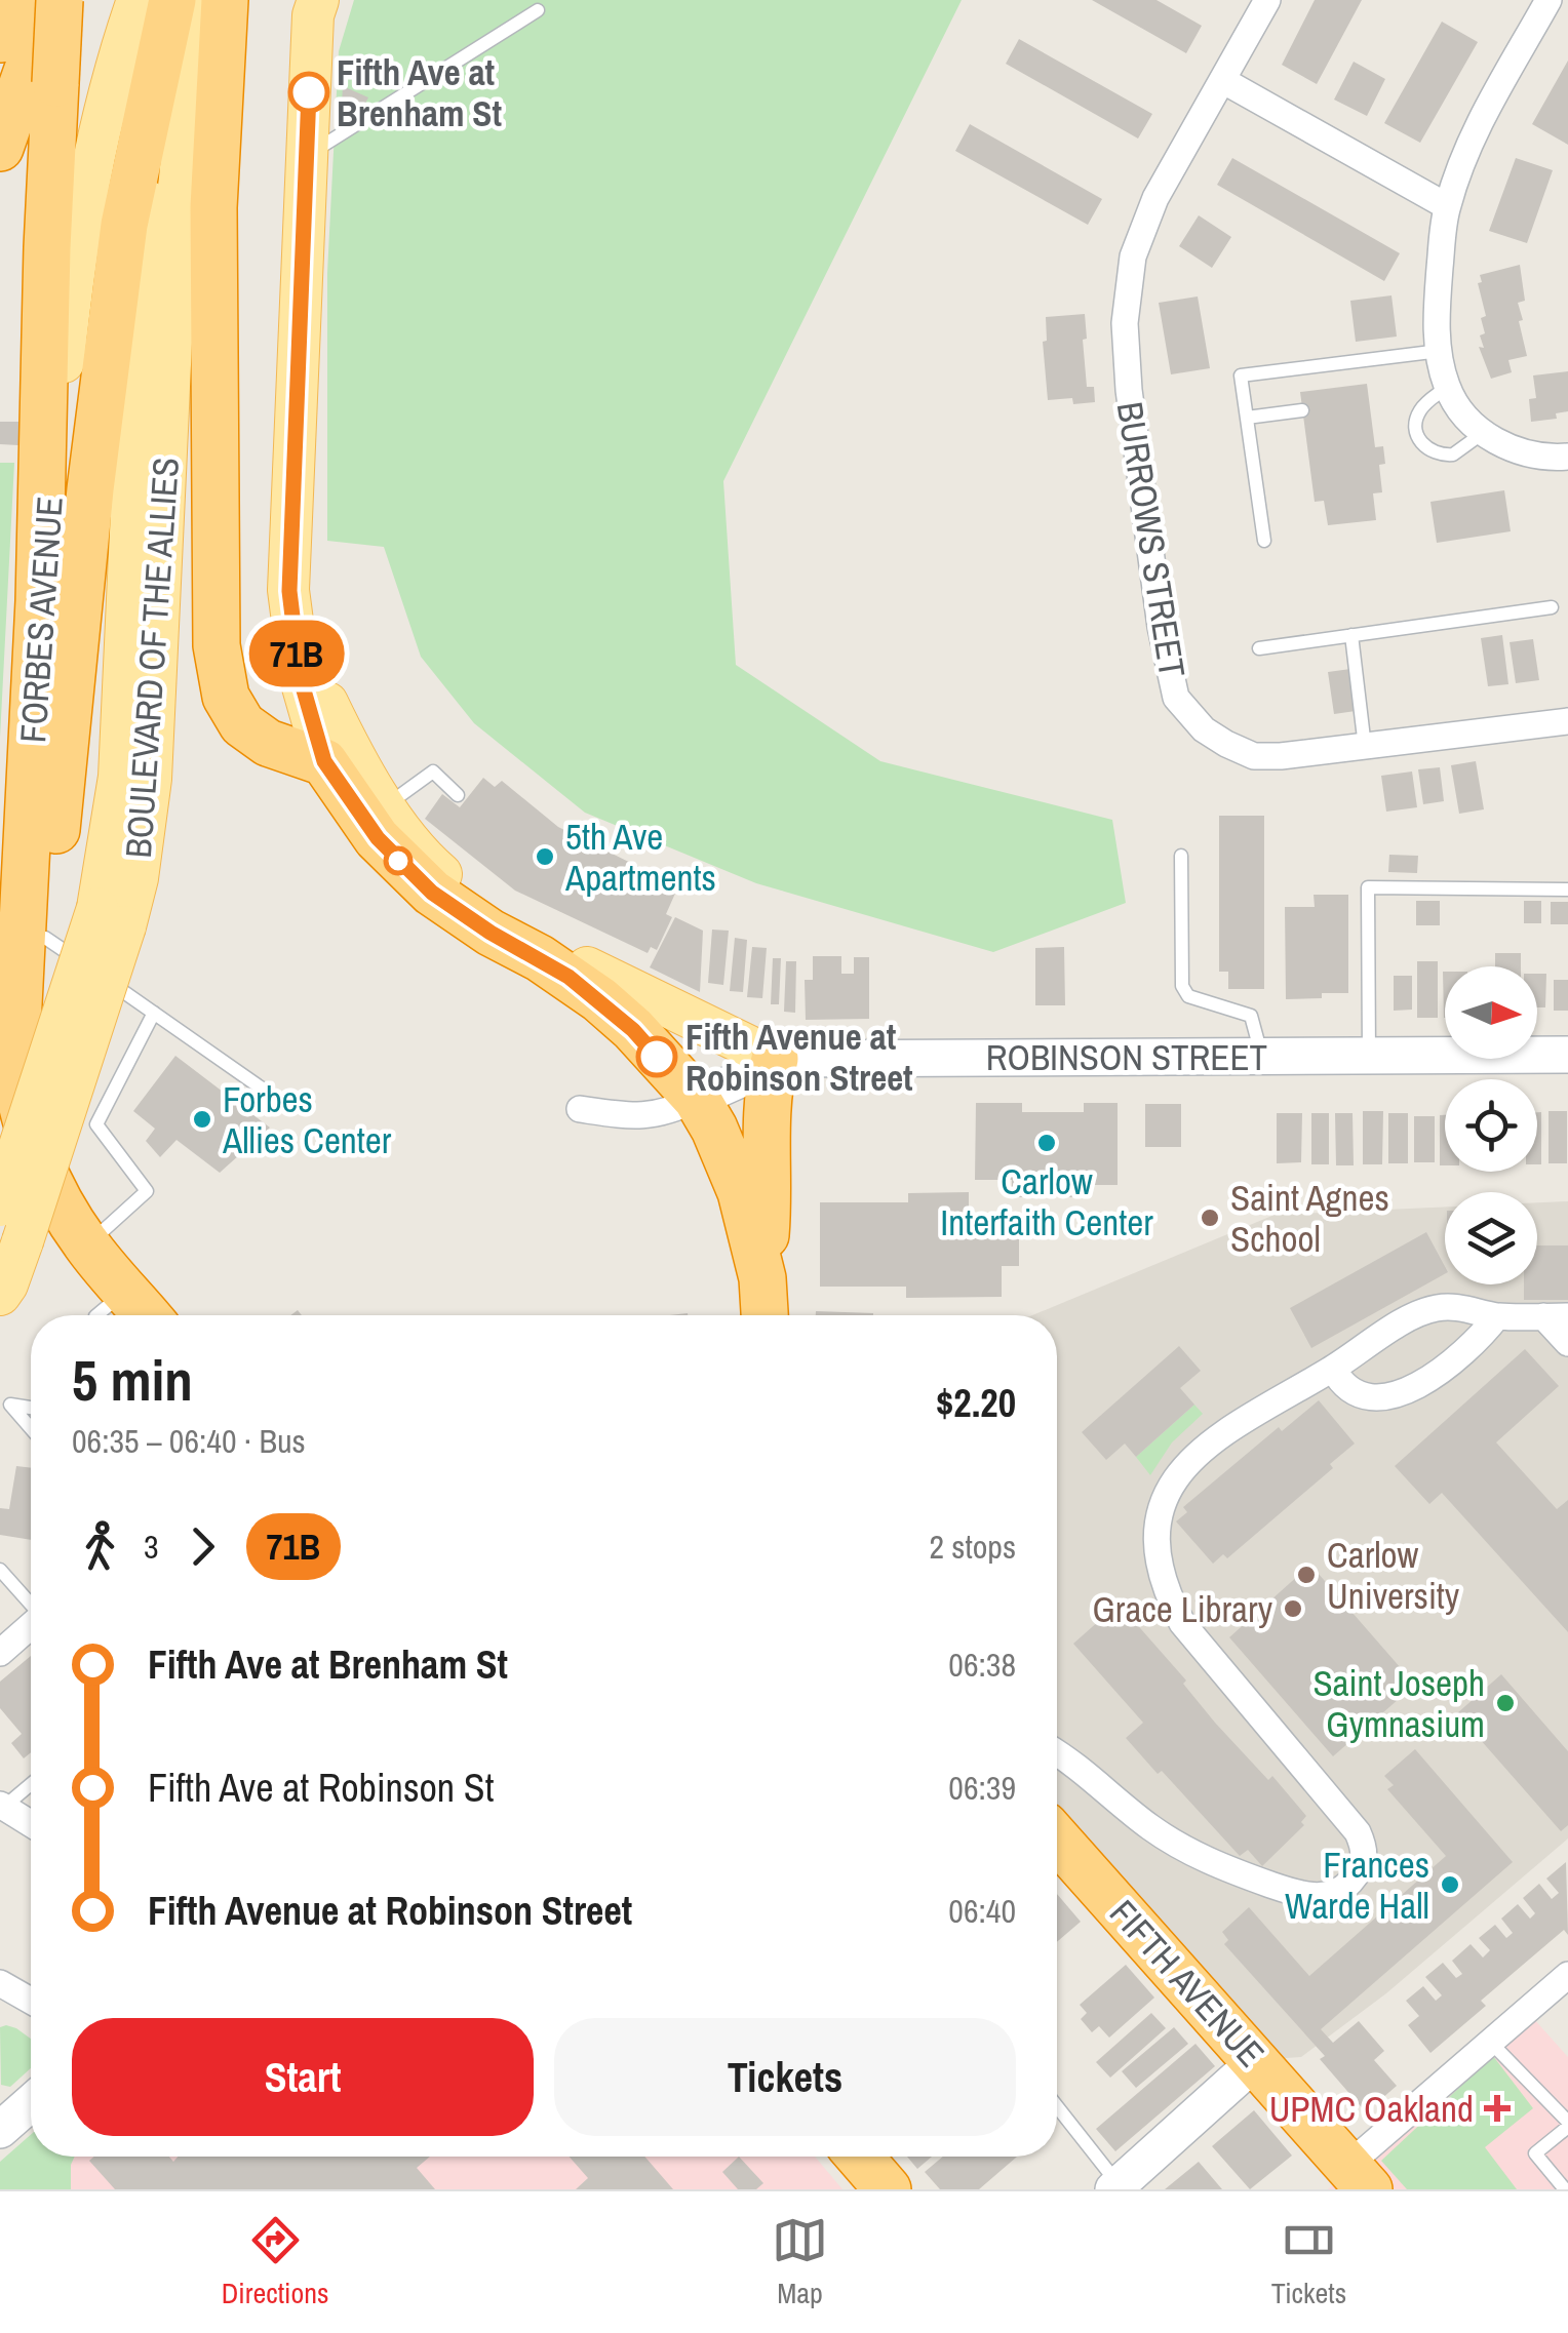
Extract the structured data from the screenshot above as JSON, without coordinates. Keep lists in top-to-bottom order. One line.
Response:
{"streets":{"highway":["FORBES AVENUE","BOULEVARD OF THE ALLIES","FIFTH AVENUE"],"street":["BURROWS STREET","ROBINSON STREET"]},"places":{"other":["Fifth Ave at Brenham St","5th Ave Apartments","Fifth Avenue at Robinson Street","Forbes Allies Center","Carlow Interfaith Center","Saint Agnes School","Carlow University","Grace Library","Saint Joseph Gymnasium","Frances Warde Hall"],"health":["UPMC Oakland"]},"lines":["bus line 71B"],"north":"right","page":{"on_map":"71B","heading":["5 min","06:35 – 06:40 · Bus","$2.20"],"legs":["3","71B","2 stops"],"list":[{"name":"Fifth Ave at Brenham St","value":"06:38"},{"name":"Fifth Ave at Robinson St","value":"06:39"},{"name":"Fifth Avenue at Robinson Street","value":"06:40"}],"buttons":["Start","Tickets"],"tabs":["Directions","Map","Tickets"]}}
